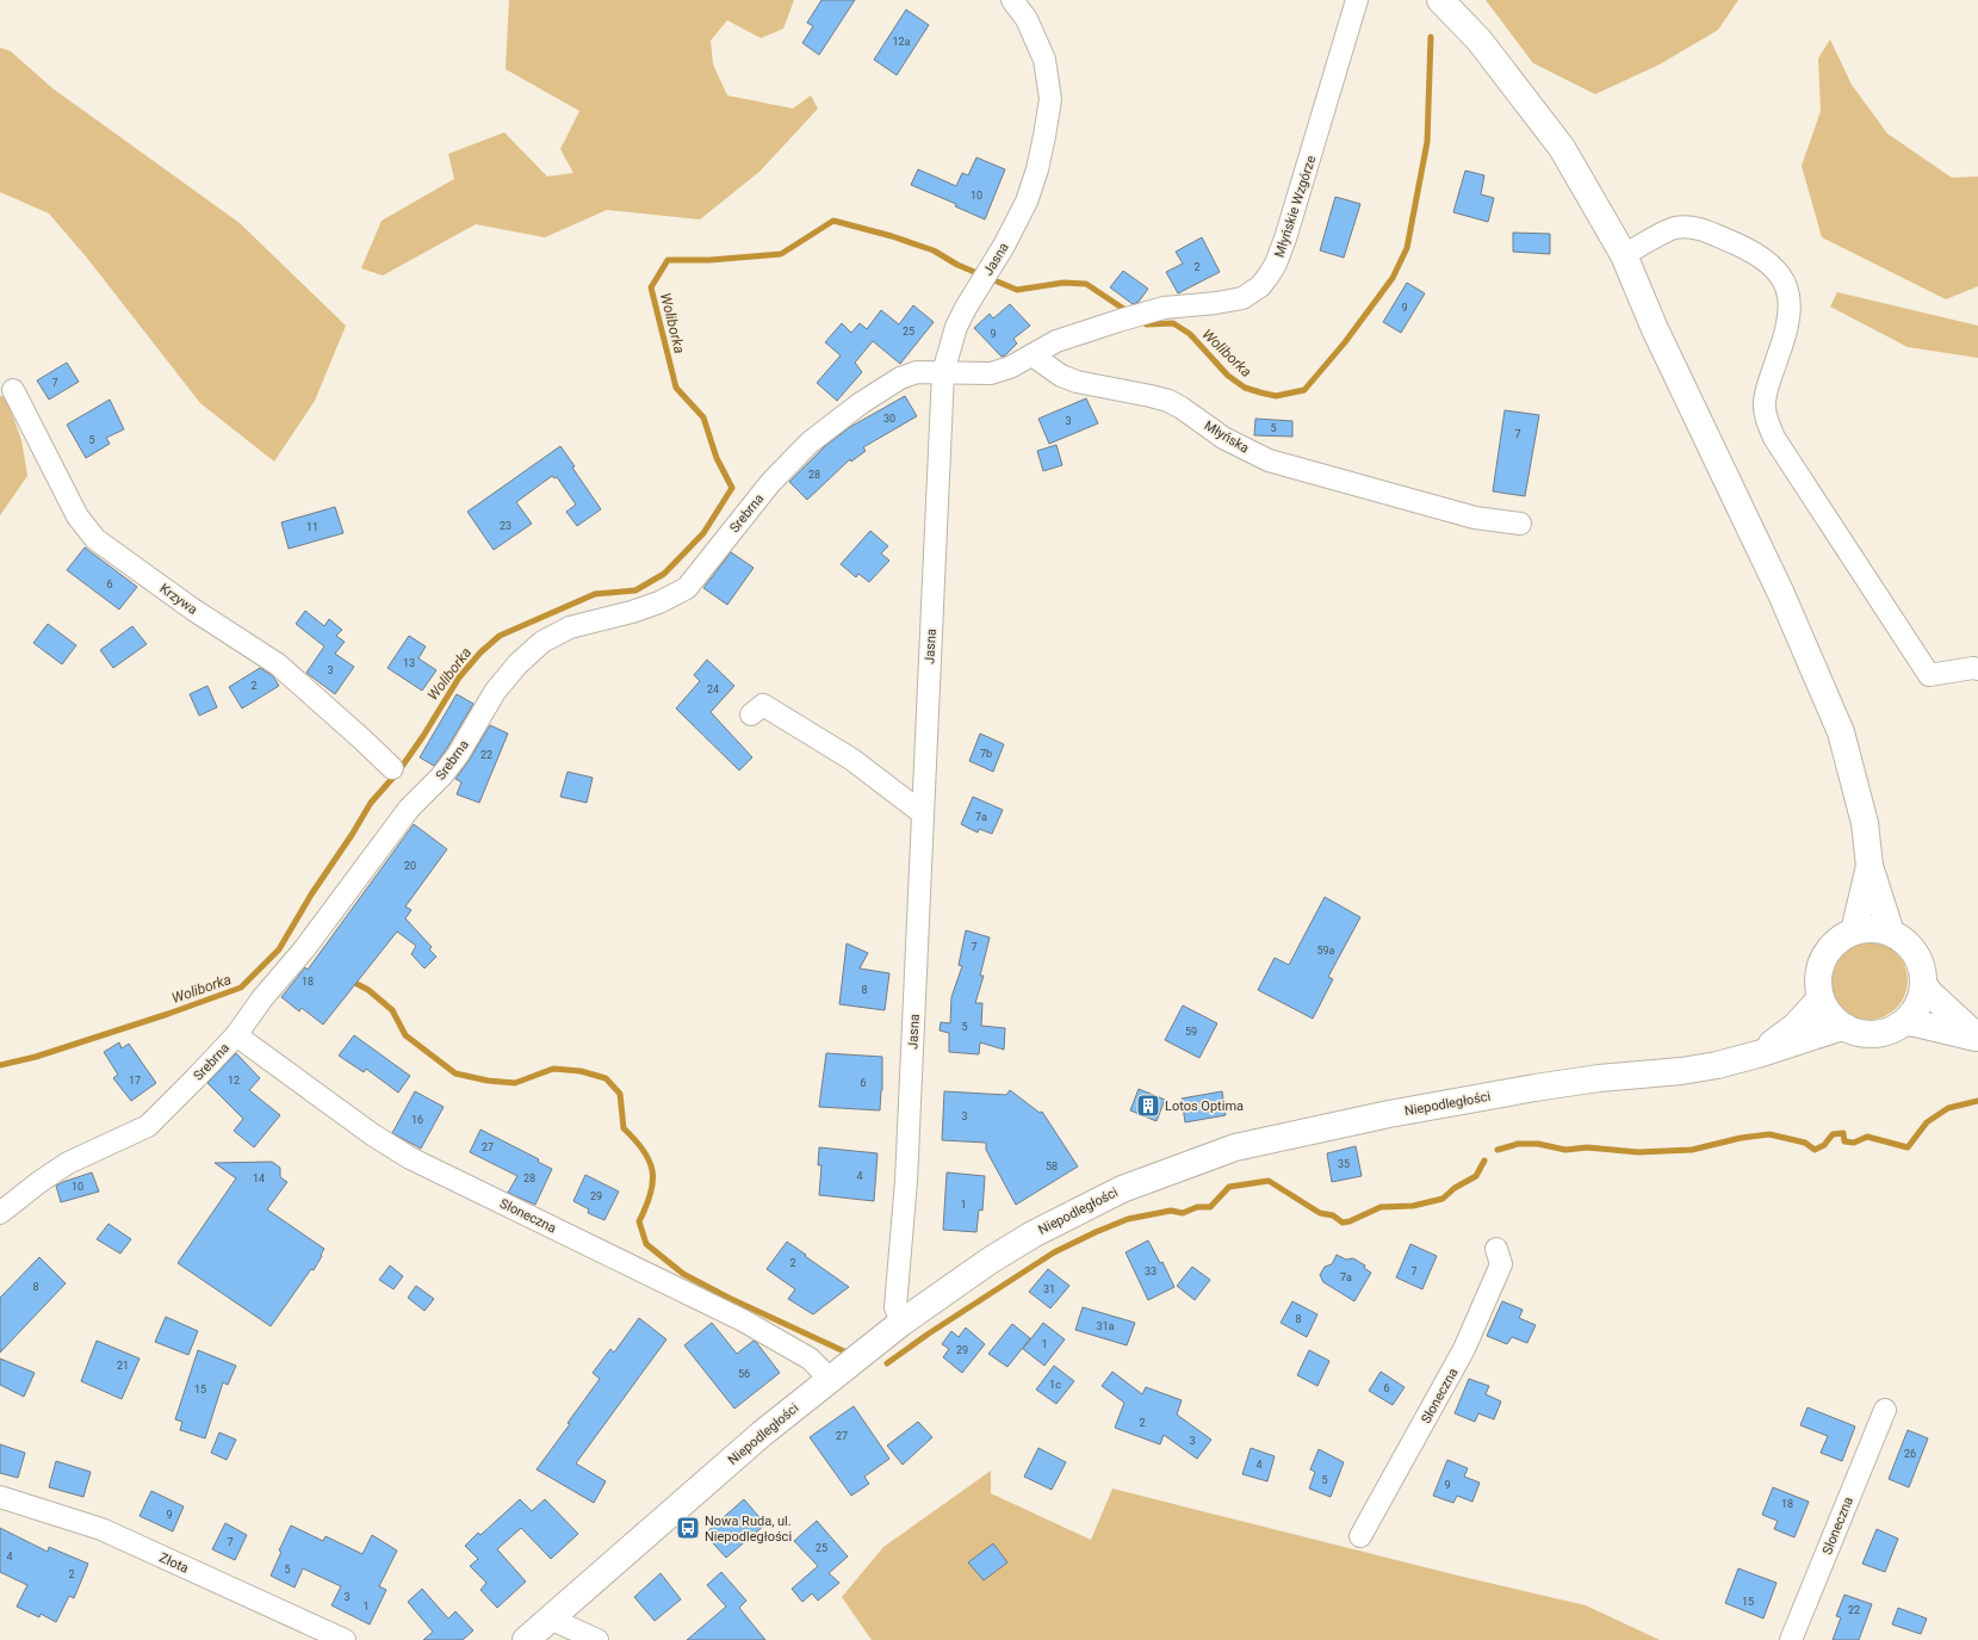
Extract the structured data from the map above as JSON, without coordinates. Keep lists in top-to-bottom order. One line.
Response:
{"streets":{"main road":["Niepodległości"],"street":["Młyńskie Wzgórze","Jasna","Młyńska","Srebrna","Krzywa","Słoneczna","Złota"]},"crossings":[["Młyńskie Wzgórze","Młyńska"],["Jasna","Srebrna"],["Jasna","Niepodległości"],["Srebrna","Słoneczna"],["Niepodległości","Słoneczna"]],"water":["Woliborka"],"places":{"building":["Lotos Optima"],"bus stop":["Nowa Ruda, ul. Niepodległości"]},"house_numbers":["12a","10","2","9","25","9","7","30","3","5","7","5","28","23","11","6","13","3","2","24","7b","22","7a","20","7","59a","18","8","5","59","17","12","6","3","16","27","35","58","4","14","28","10","29","1","2","33","7","7a","8","31","8","31a","1","29","21","56","1c","6","15","2","27","3","26","4","5","9","18","9","7","25","4","5","2","3","15","1","22"]}
